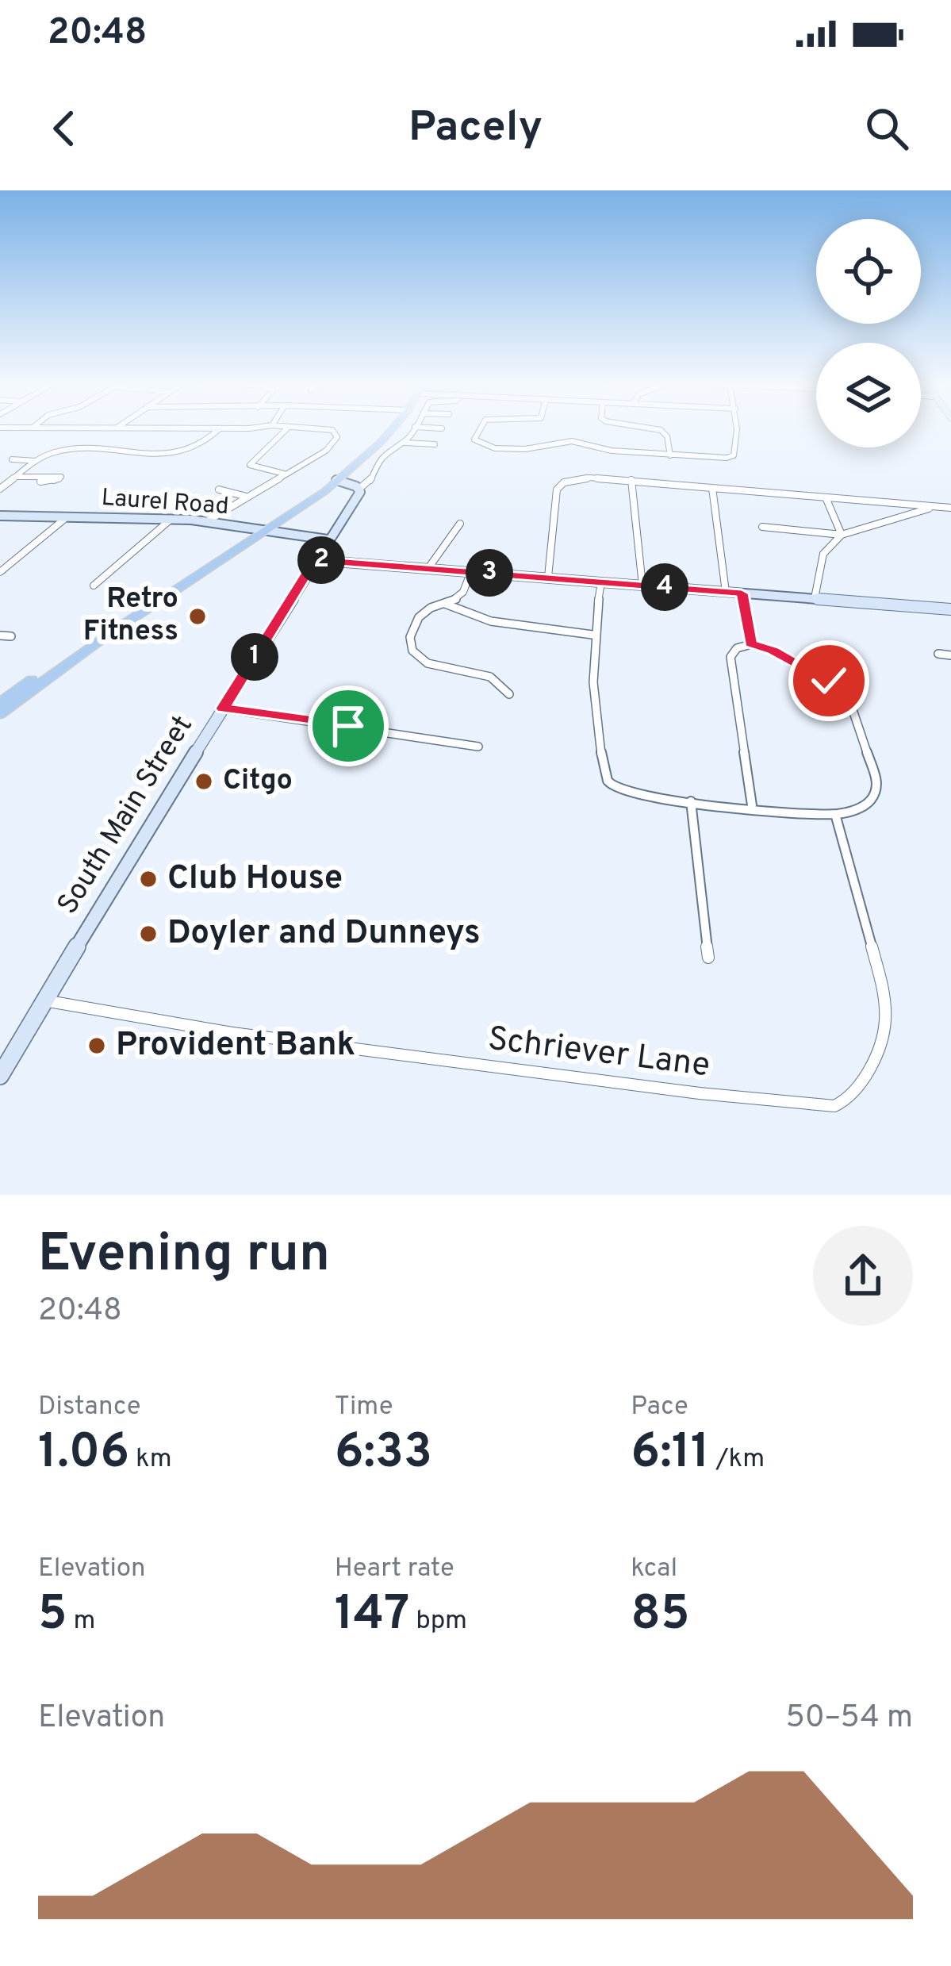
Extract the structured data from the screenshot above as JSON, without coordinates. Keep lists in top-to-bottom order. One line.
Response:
{"streets":{"street":["Laurel Road","South Main Street","Schriever Lane"]},"crossings":[["Laurel Road","South Main Street"],["South Main Street","Schriever Lane"]],"places":["Retro Fitness","Citgo","Club House","Doyler and Dunneys","Provident Bank"],"page":{"status":"20:48","header":"Pacely","pins":["2","3","4","1"],"heading":["Evening run","20:48"],"stats":[["Distance","1.06 km"],["Time","6:33"],["Pace","6:11 /km"],["Elevation","5 m"],["Heart rate","147 bpm"],["kcal","85"]],"chart":["Elevation","50–54 m"]}}
